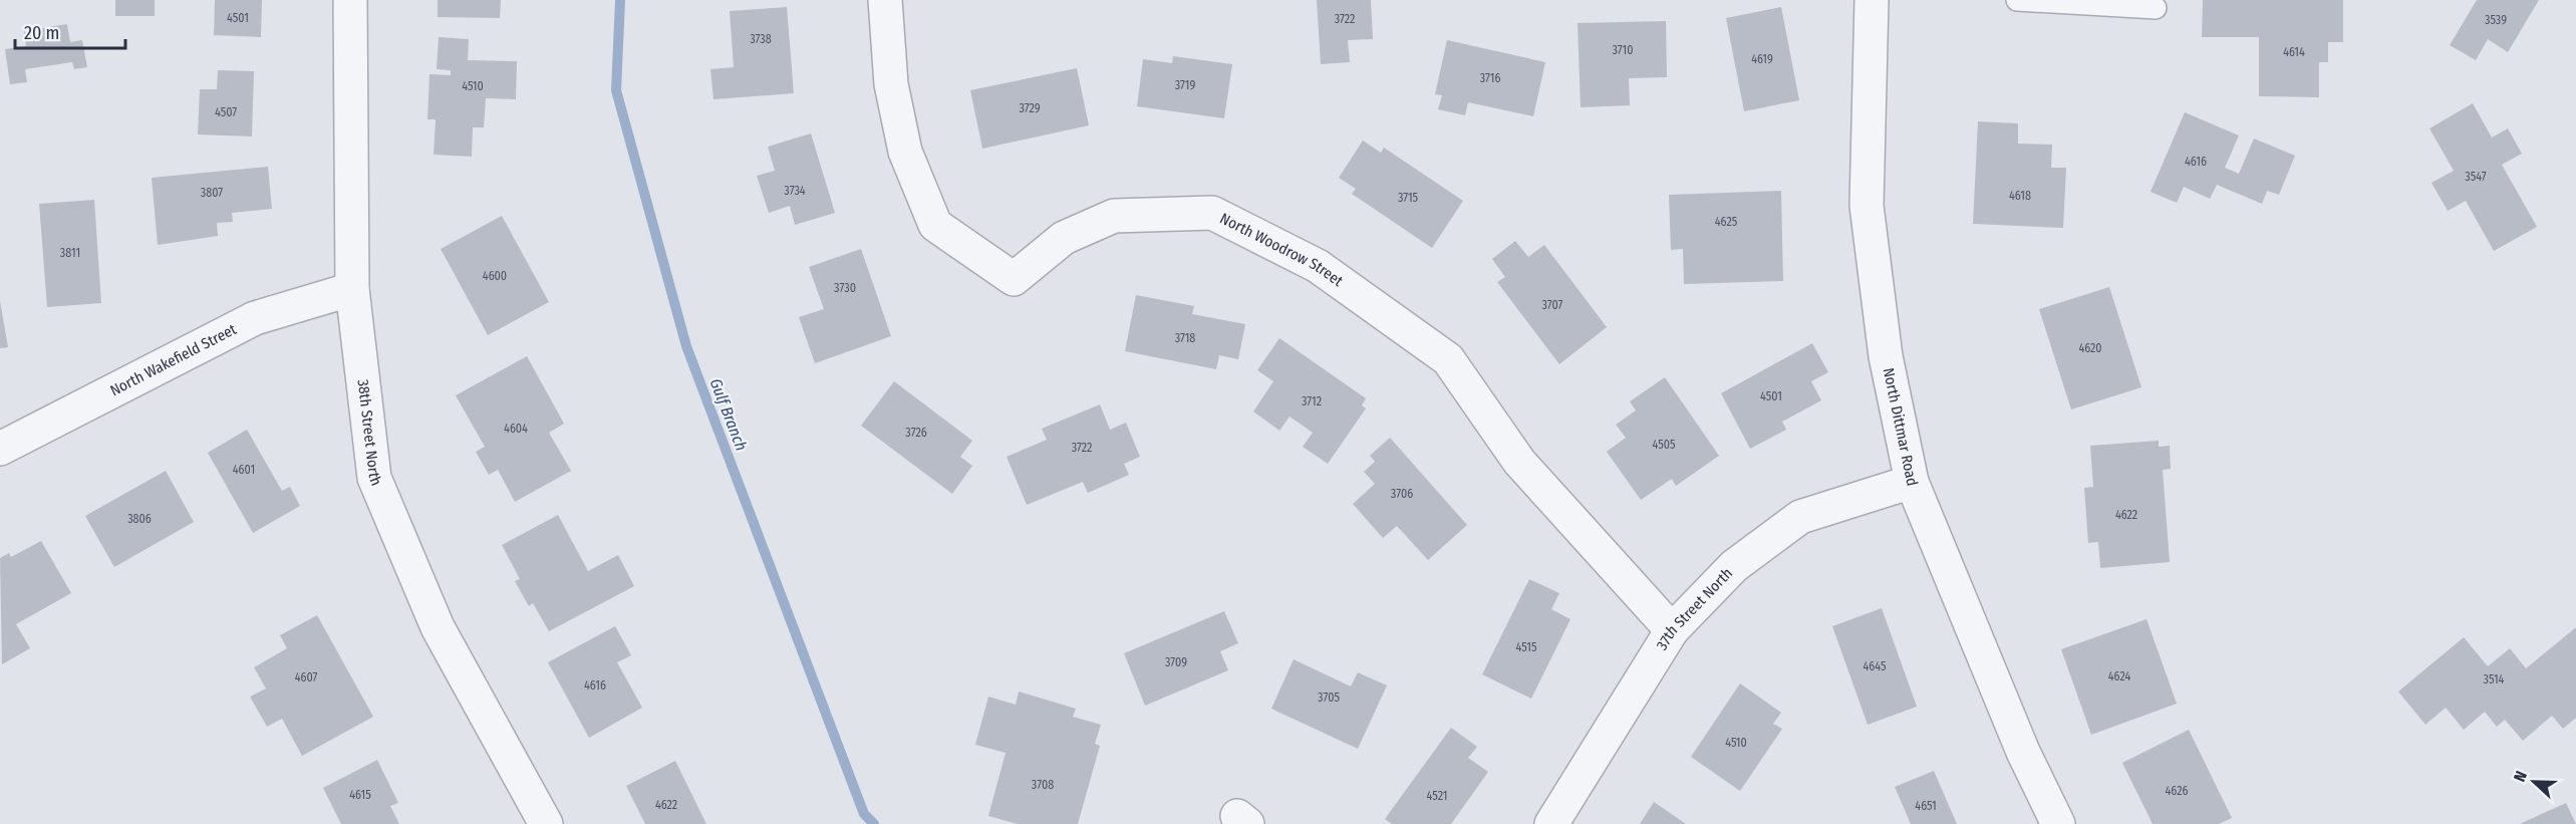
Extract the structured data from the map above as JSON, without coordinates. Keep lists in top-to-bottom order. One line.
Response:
{"streets":{"street":["North Woodrow Street","North Wakefield Street","North Dittmar Road","38th Street North","37th Street North"]},"crossings":[["North Woodrow Street","37th Street North"],["North Wakefield Street","38th Street North"],["North Dittmar Road","37th Street North"]],"water":["Gulf Branch"],"house_numbers":["4501","3722","3539","3738","3710","4614","4619","3716","3719","4510","3729","4507","4616","3547","3734","3807","4618","3715","4625","3811","4600","3730","3707","3718","4620","4501","3712","4604","3726","4505","3722","4601","3706","4622","3806","4515","3709","4645","4624","4607","3514","4616","3705","4510","3708","4626","4615","4521","4622","4651"],"scale_bar":"20 m","north":"left"}
